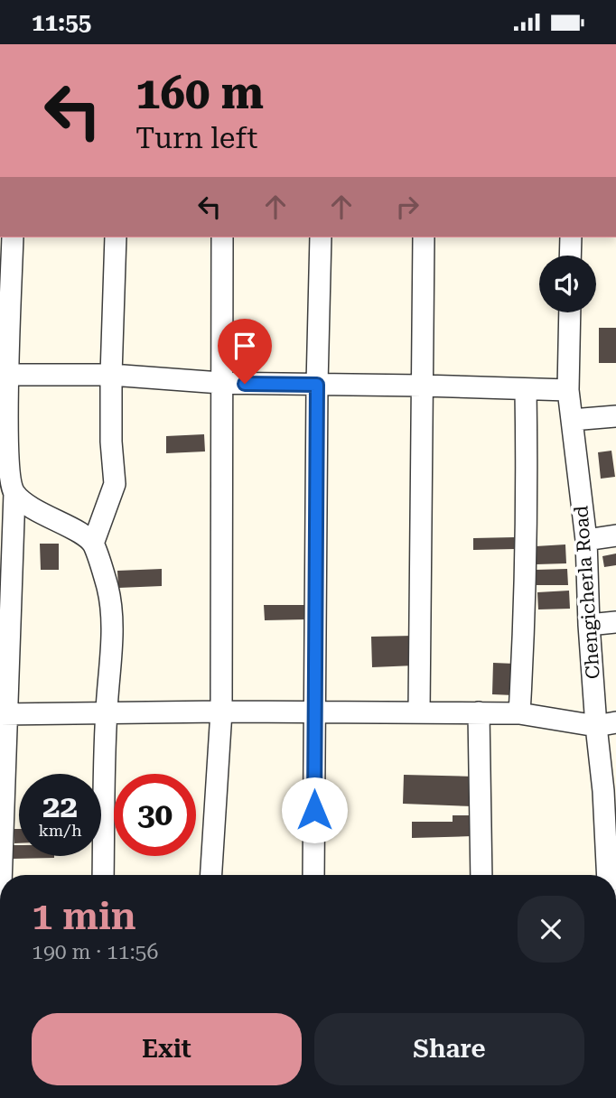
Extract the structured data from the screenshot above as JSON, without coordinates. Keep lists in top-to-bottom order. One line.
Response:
{"streets":{"street":["Chengicherla Road"]},"page":{"status":"11:55","turn":["160 m","Turn left"],"speed":"22 km/h","limit":"30","heading":["1 min","190 m · 11:56"],"buttons":["Exit","Share"]}}
